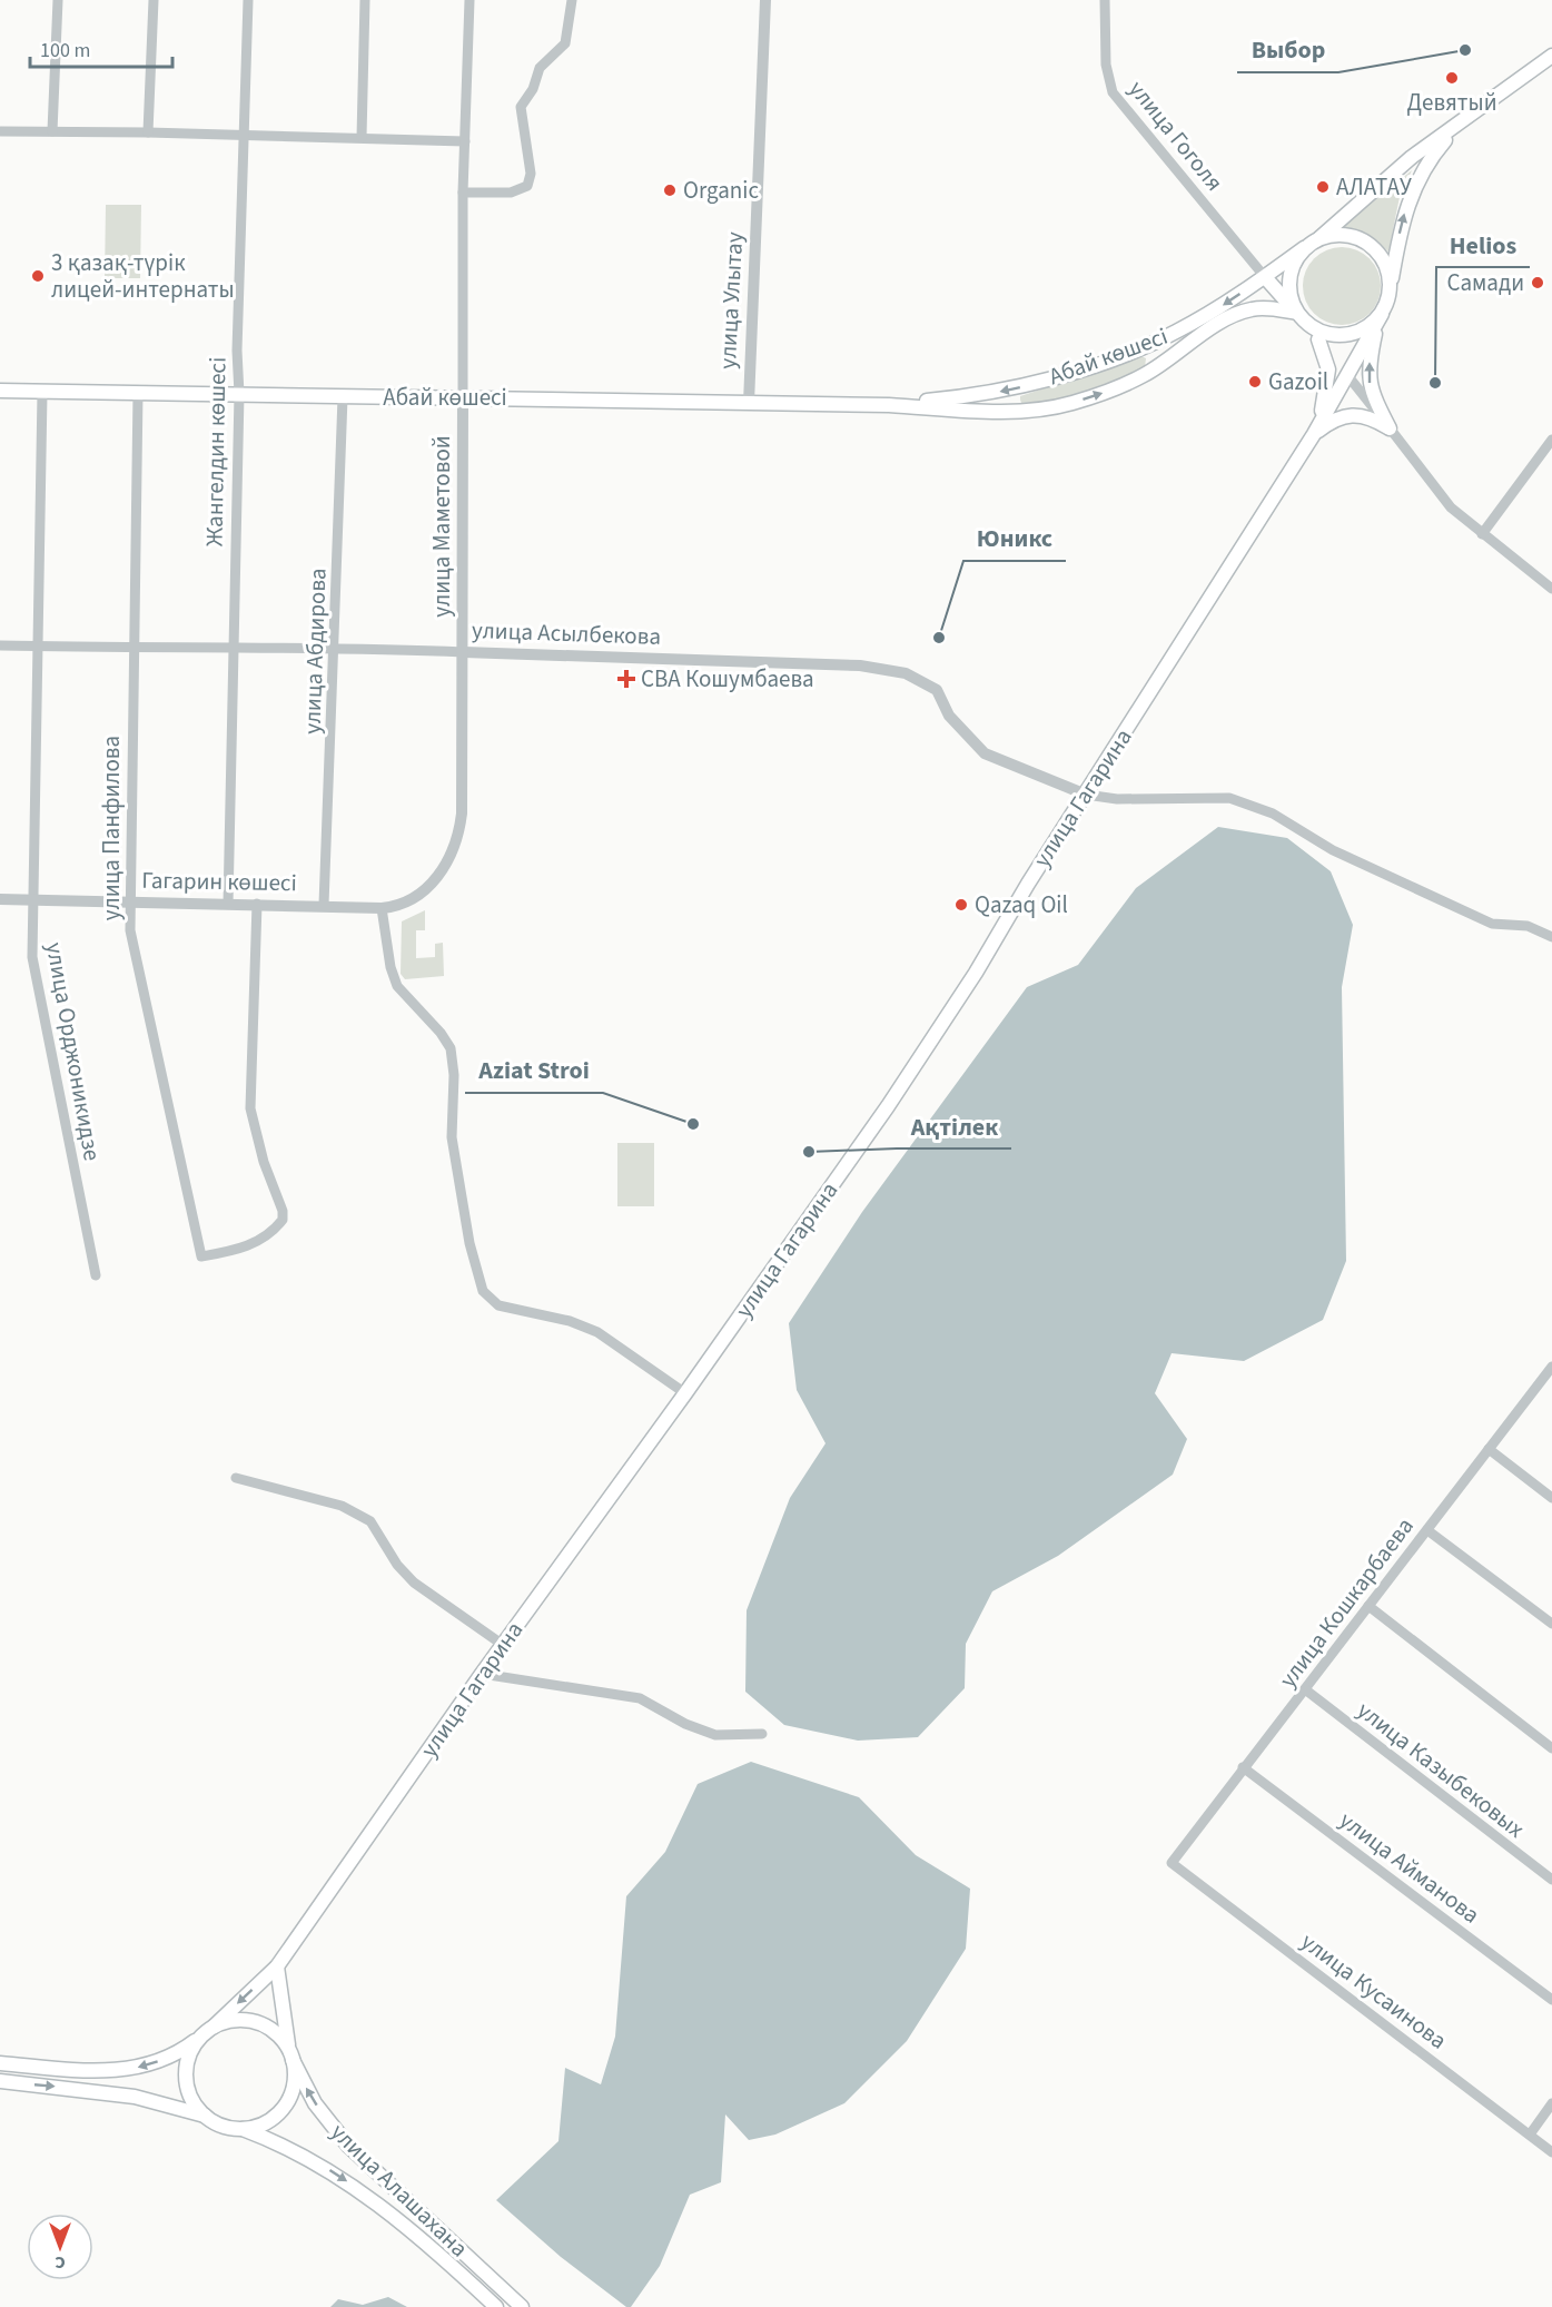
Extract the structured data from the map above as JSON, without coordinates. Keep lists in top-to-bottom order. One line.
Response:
{"streets":{"main road":["Абай көшесі","улица Гагарина","улица Алашахана"],"street":["улица Гоголя","улица Улытау","Жангелдин көшесі","улица Маметовой","улица Асылбекова","улица Абдирова","улица Панфилова","Гагарин көшесі","улица Орджоникидзе","улица Кошкарбаева","улица Казыбековых","улица Айманова","улица Кусаинова"]},"crossings":[["улица Гоголя","Абай көшесі"],["улица Улытау","Абай көшесі"],["Абай көшесі","Жангелдин көшесі"],["Абай көшесі","улица Маметовой"],["Абай көшесі","улица Абдирова"],["Абай көшесі","улица Гагарина"],["Абай көшесі","улица Панфилова"],["Абай көшесі","улица Орджоникидзе"],["Жангелдин көшесі","улица Асылбекова"],["Жангелдин көшесі","Гагарин көшесі"],["улица Маметовой","улица Асылбекова"],["улица Маметовой","Гагарин көшесі"],["улица Асылбекова","улица Абдирова"],["улица Асылбекова","улица Гагарина"],["улица Асылбекова","улица Панфилова"],["улица Асылбекова","улица Орджоникидзе"],["улица Абдирова","Гагарин көшесі"],["улица Гагарина","улица Алашахана"],["улица Панфилова","Гагарин көшесі"],["Гагарин көшесі","улица Орджоникидзе"],["улица Кошкарбаева","улица Казыбековых"],["улица Кошкарбаева","улица Айманова"],["улица Кошкарбаева","улица Кусаинова"]],"places":{"other":["Выбор","Девятый","АЛАТАУ","Organic","3 қазақ-түрік лицей-интернаты","Самади","Gazoil","Helios","Юникс","Qazaq Oil","Aziat Stroi","Ақтілек"],"health":["СВА Кошумбаева"]},"scale_bar":"100 m","north":"bottom"}
